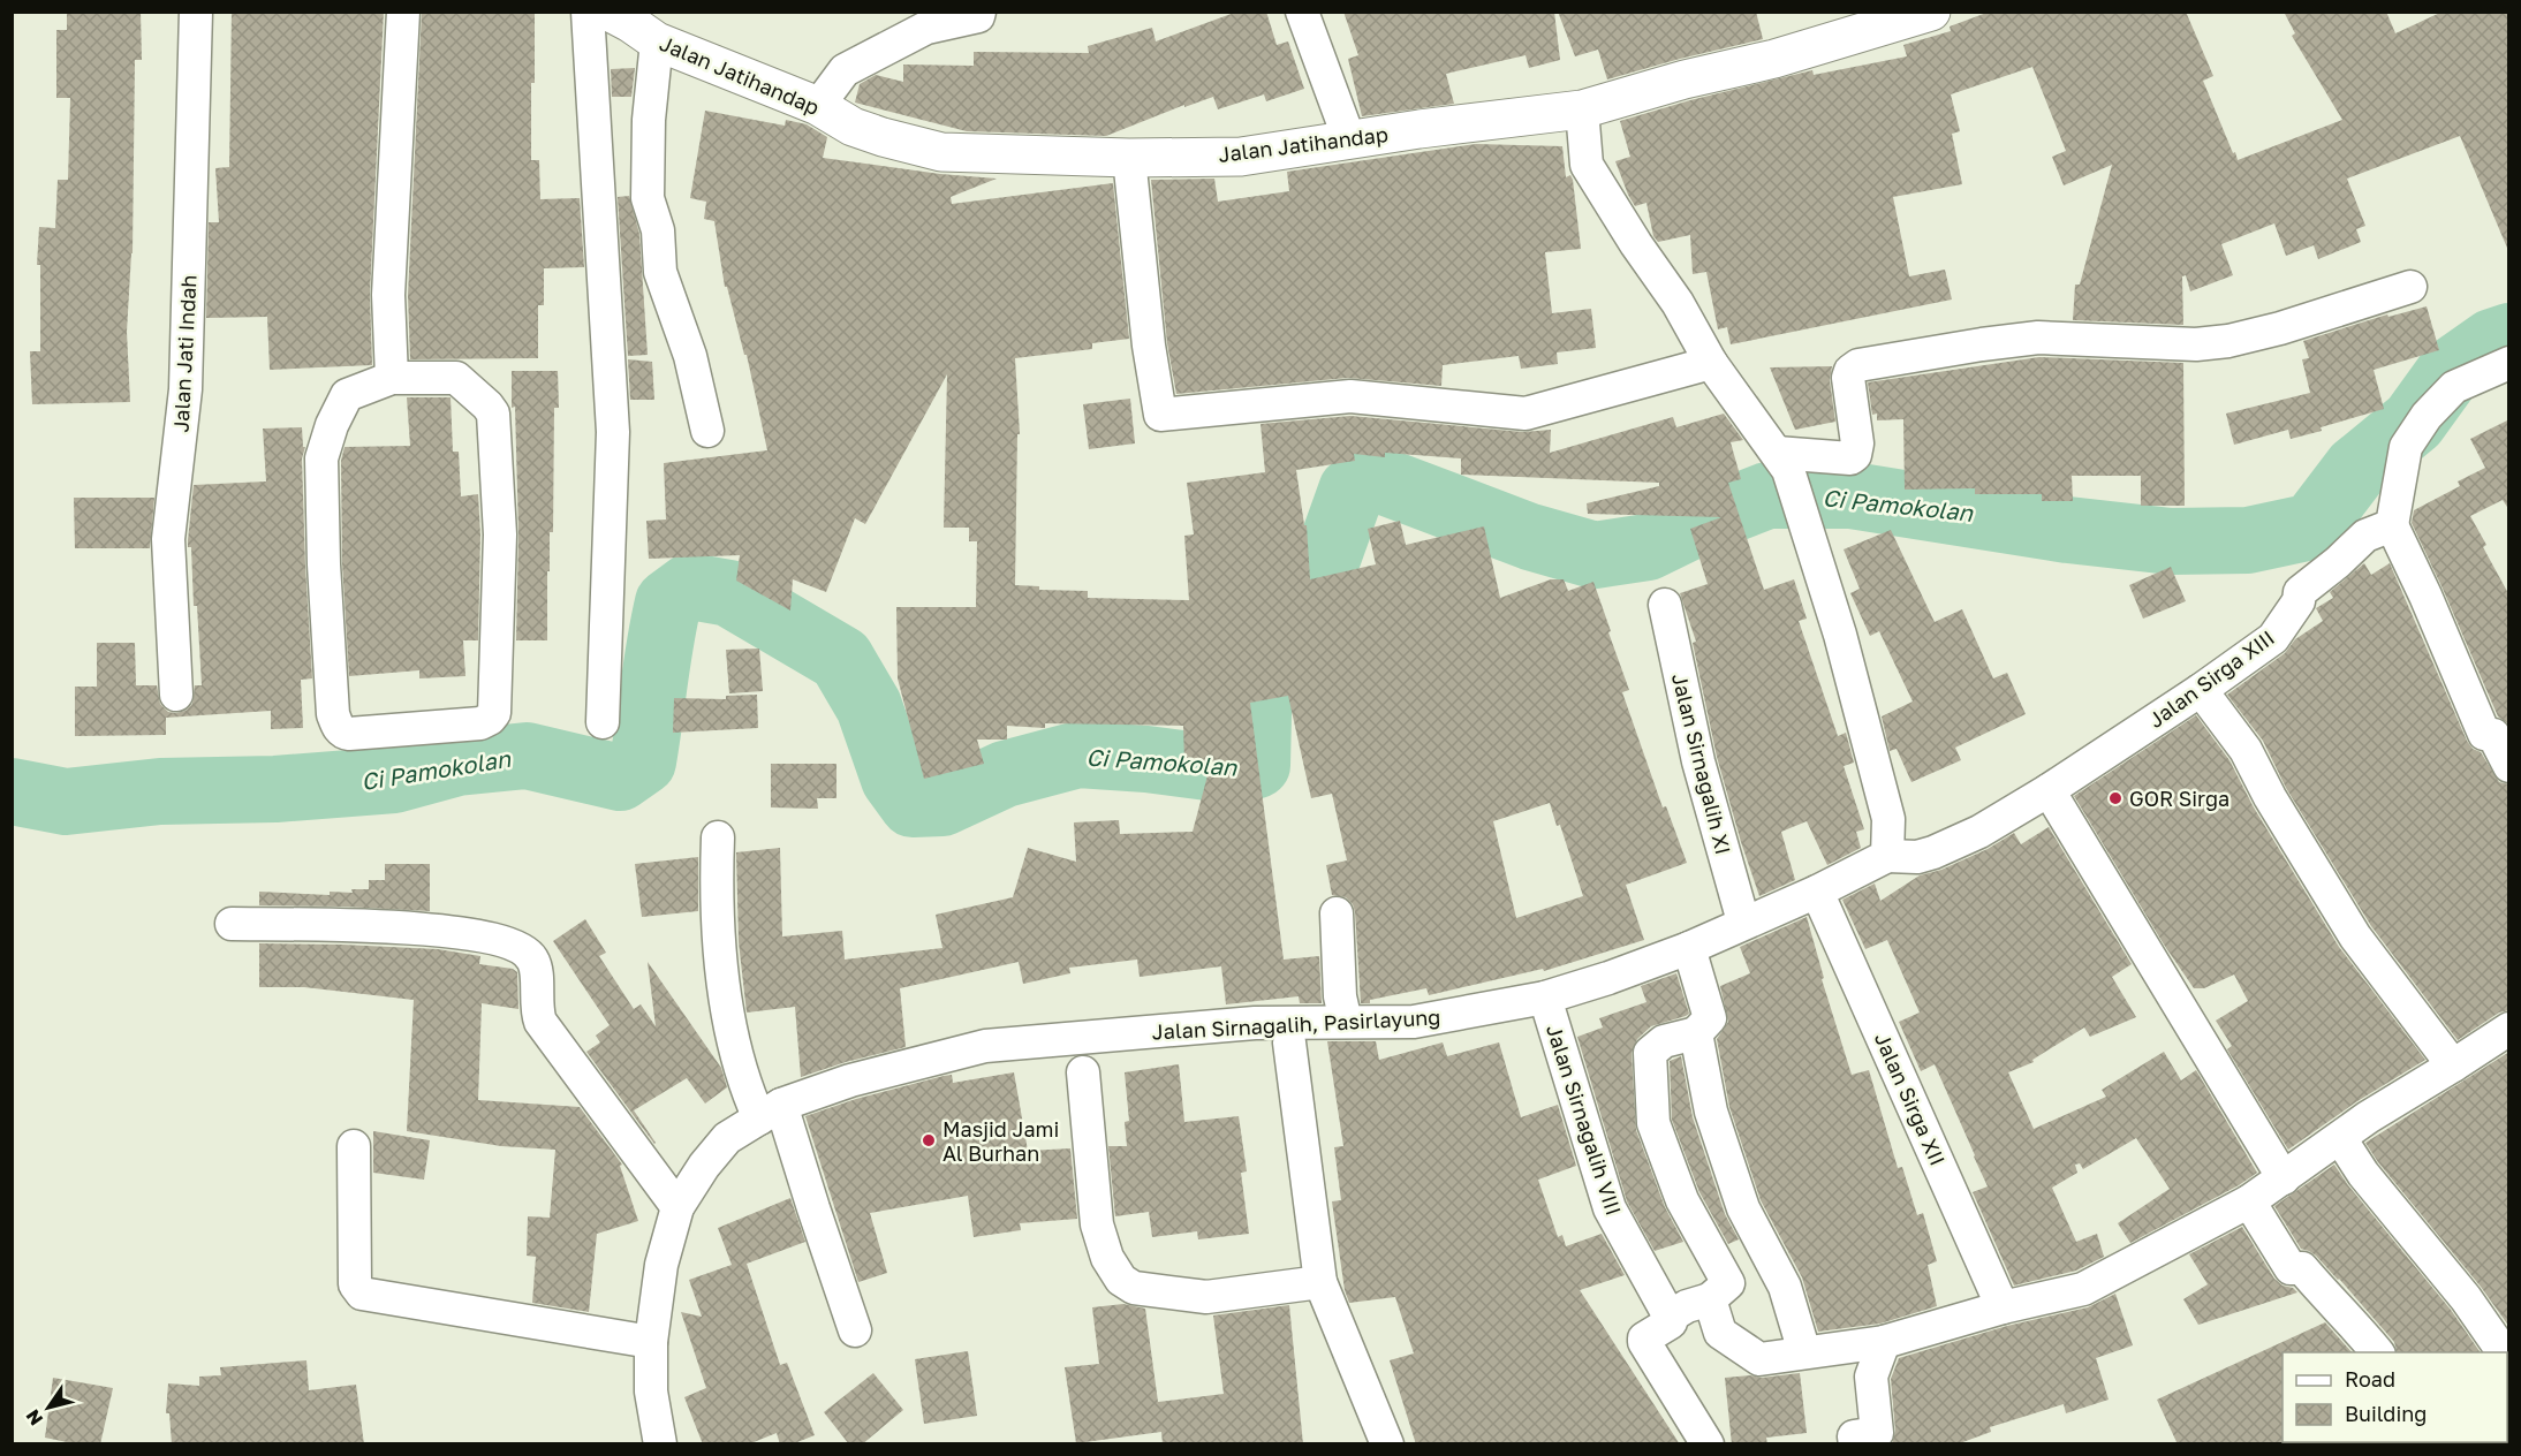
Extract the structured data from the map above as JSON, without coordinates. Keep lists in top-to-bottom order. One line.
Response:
{"streets":{"street":["Jalan Jatihandap","Jalan Jati Indah","Jalan Sirga XIII","Jalan Sirnagalih XI","Jalan Sirnagalih, Pasirlayung","Jalan Sirga XII","Jalan Sirnagalih VIII"]},"crossings":[["Jalan Sirga XIII","Jalan Sirnagalih, Pasirlayung"],["Jalan Sirnagalih XI","Jalan Sirnagalih, Pasirlayung"],["Jalan Sirnagalih, Pasirlayung","Jalan Sirga XII"],["Jalan Sirnagalih, Pasirlayung","Jalan Sirnagalih VIII"]],"water":["Ci Pamokolan"],"places":["GOR Sirga","Masjid Jami Al Burhan"],"legend":["Road","Building"],"north":"bottom left"}
